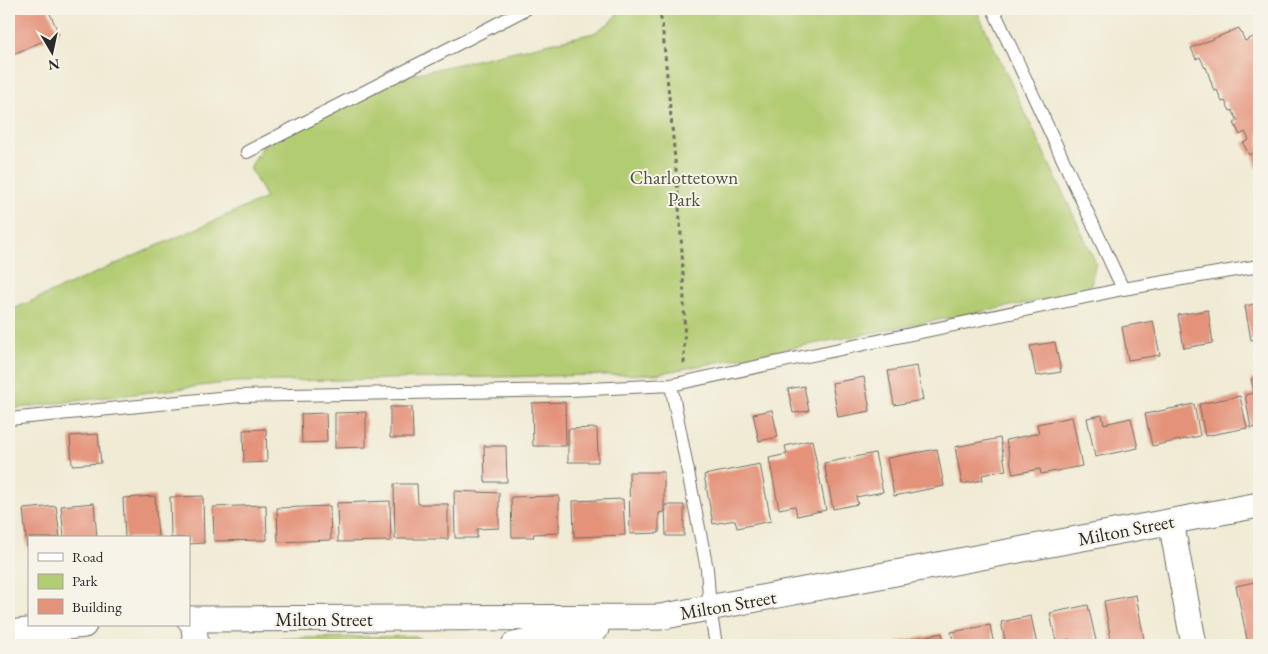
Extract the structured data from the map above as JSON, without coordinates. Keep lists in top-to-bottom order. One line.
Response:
{"streets":{"street":["Milton Street"]},"parks":["Charlottetown Park"],"legend":["Road","Park","Building"],"north":"bottom"}
